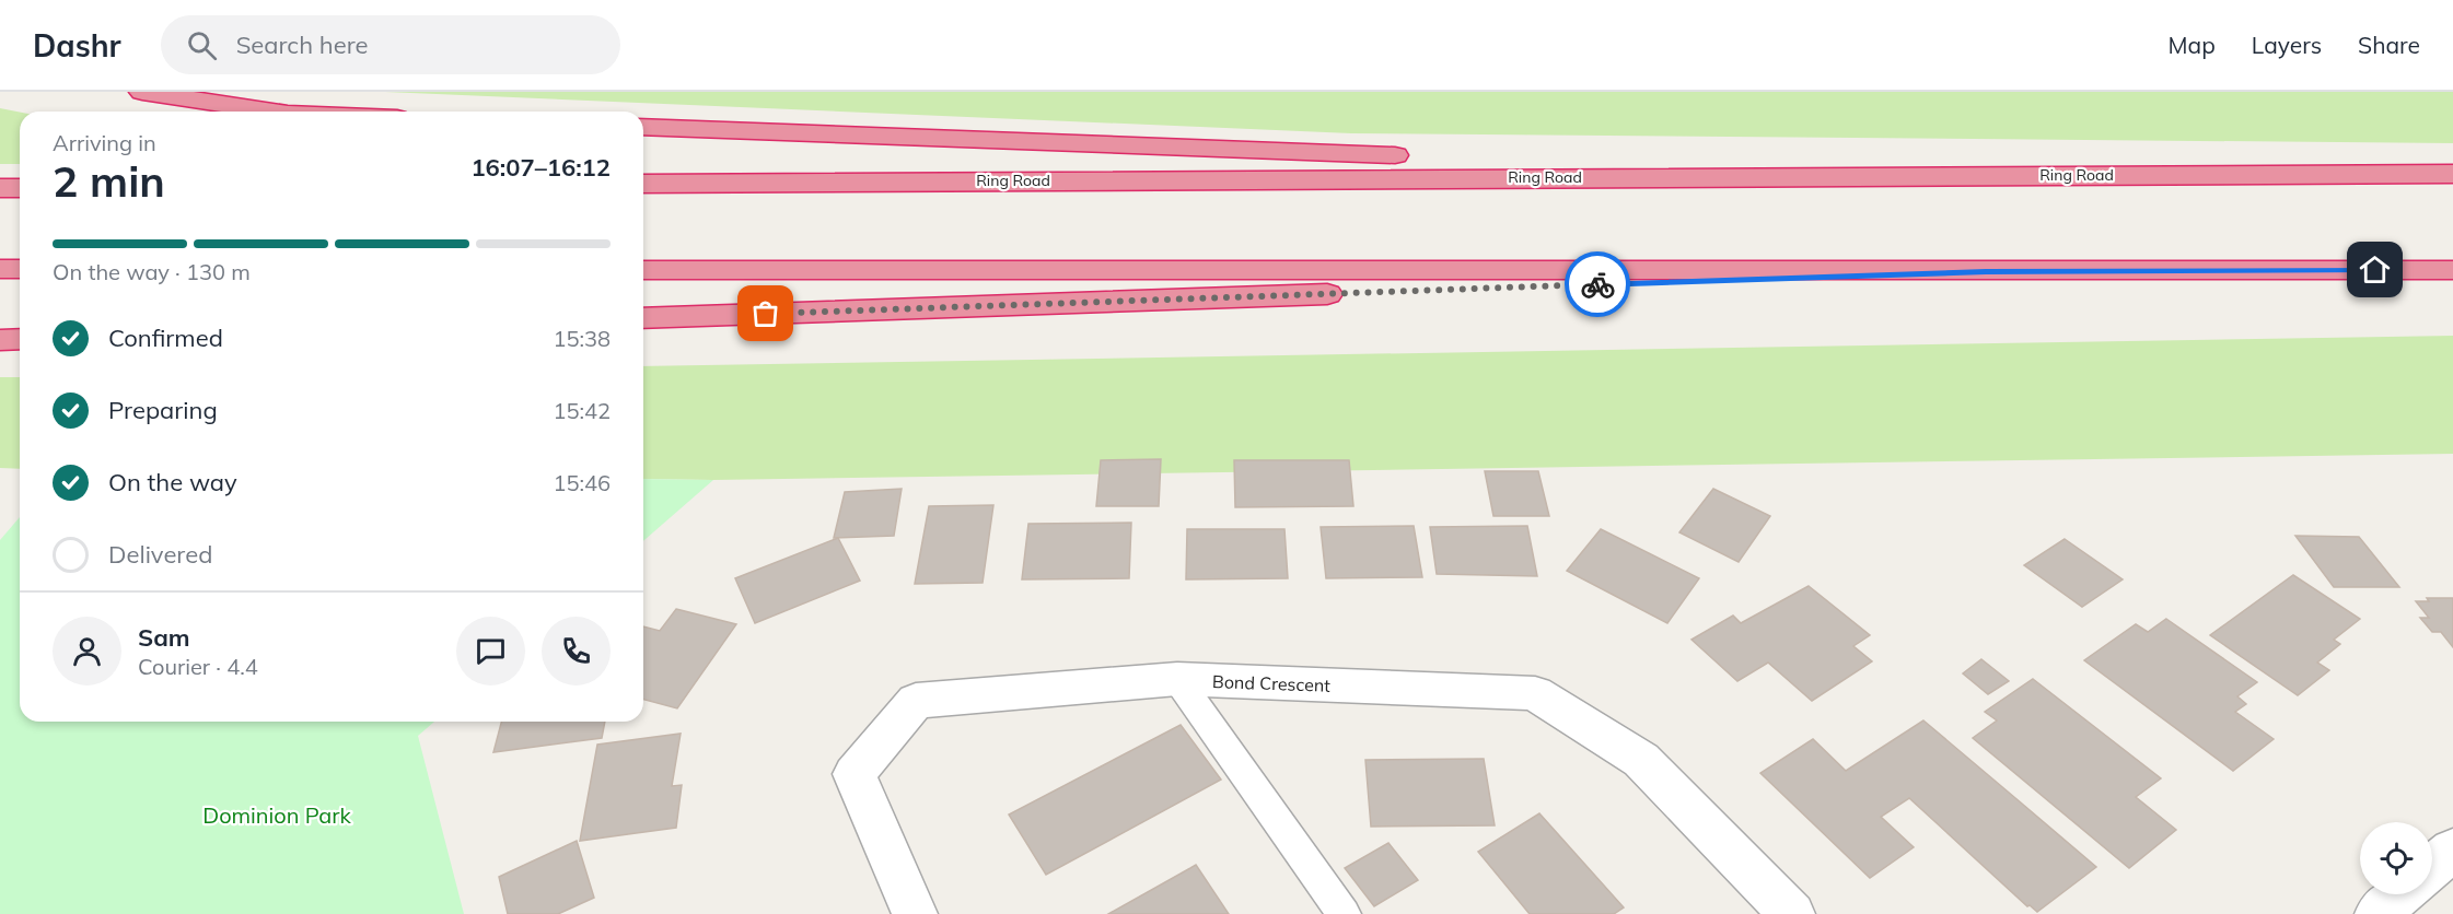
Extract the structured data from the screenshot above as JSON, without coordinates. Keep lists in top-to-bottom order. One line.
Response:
{"streets":{"highway":["Ring Road"],"street":["Bond Crescent"]},"parks":["Dominion Park"],"page":{"header":"Dashr","search":"Search here","nav":["Map","Layers","Share"],"heading":["2 min","Arriving in","16:07–16:12"],"panel":["Sam","Courier · 4.4"],"bar":"On the way · 130 m","list":[["Confirmed","15:38"],["Preparing","15:42"],["On the way","15:46"],"Delivered"]}}
